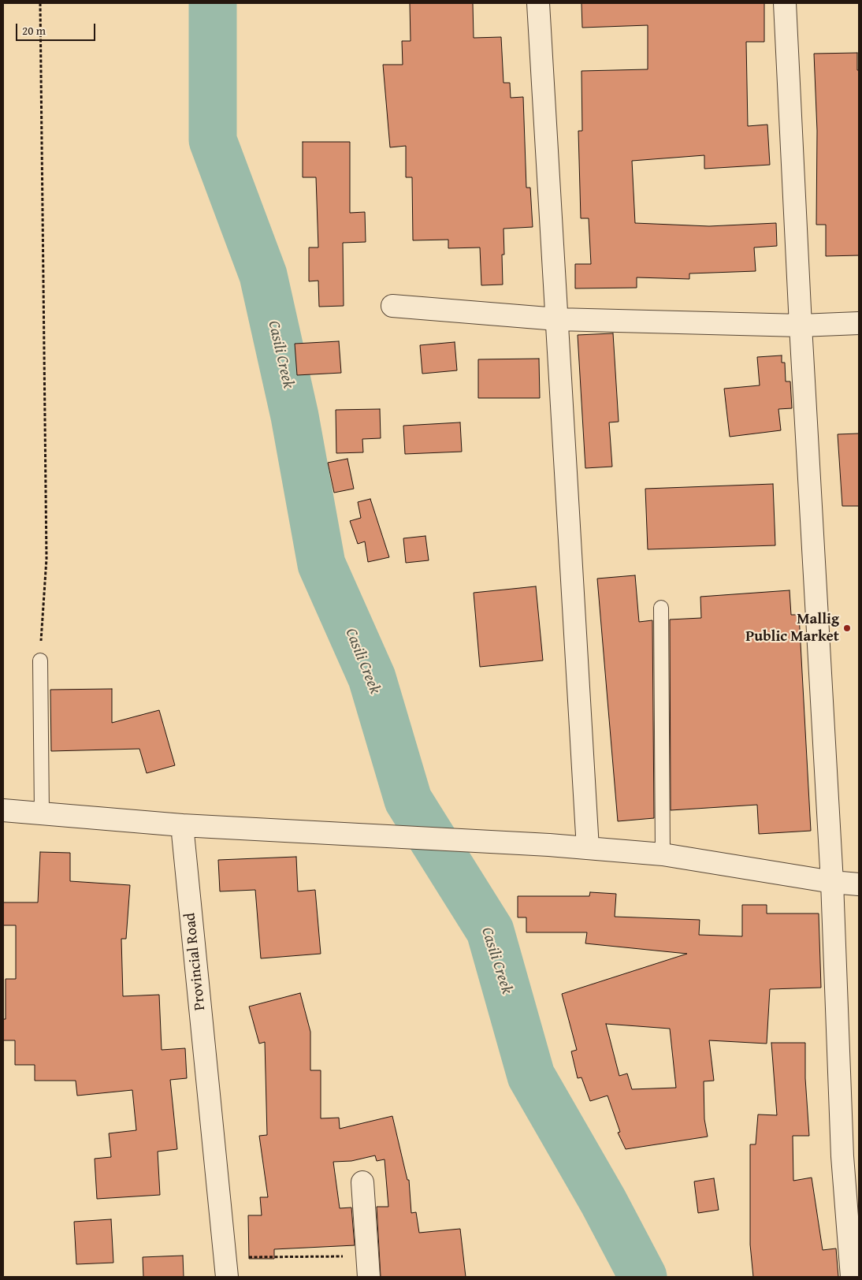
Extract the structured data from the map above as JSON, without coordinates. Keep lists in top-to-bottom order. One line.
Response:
{"streets":{"street":["Provincial Road"]},"water":["Casili Creek"],"places":["Mallig Public Market"],"scale_bar":"20 m"}
